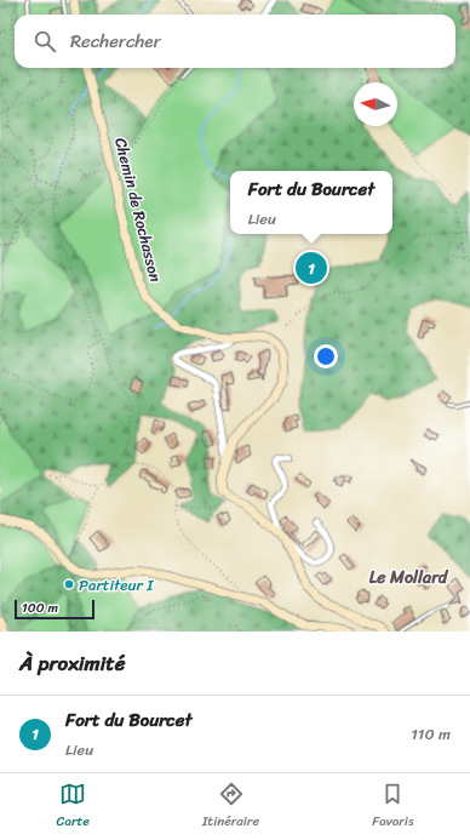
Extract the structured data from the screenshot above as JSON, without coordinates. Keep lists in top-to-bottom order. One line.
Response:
{"streets":{"street":["Chemin de Rochasson"]},"districts":["Le Mollard"],"places":["Partiteur I"],"scale_bar":"100 m","north":"left","page":{"search":"Rechercher","popup":["Fort du Bourcet","Lieu"],"pins":"1","scale":"100 m","heading":"À proximité","list":[{"mark":"1","name":"Fort du Bourcet","note":"Lieu","value":"110 m"}],"nav":["Carte","Itinéraire","Favoris"]}}
